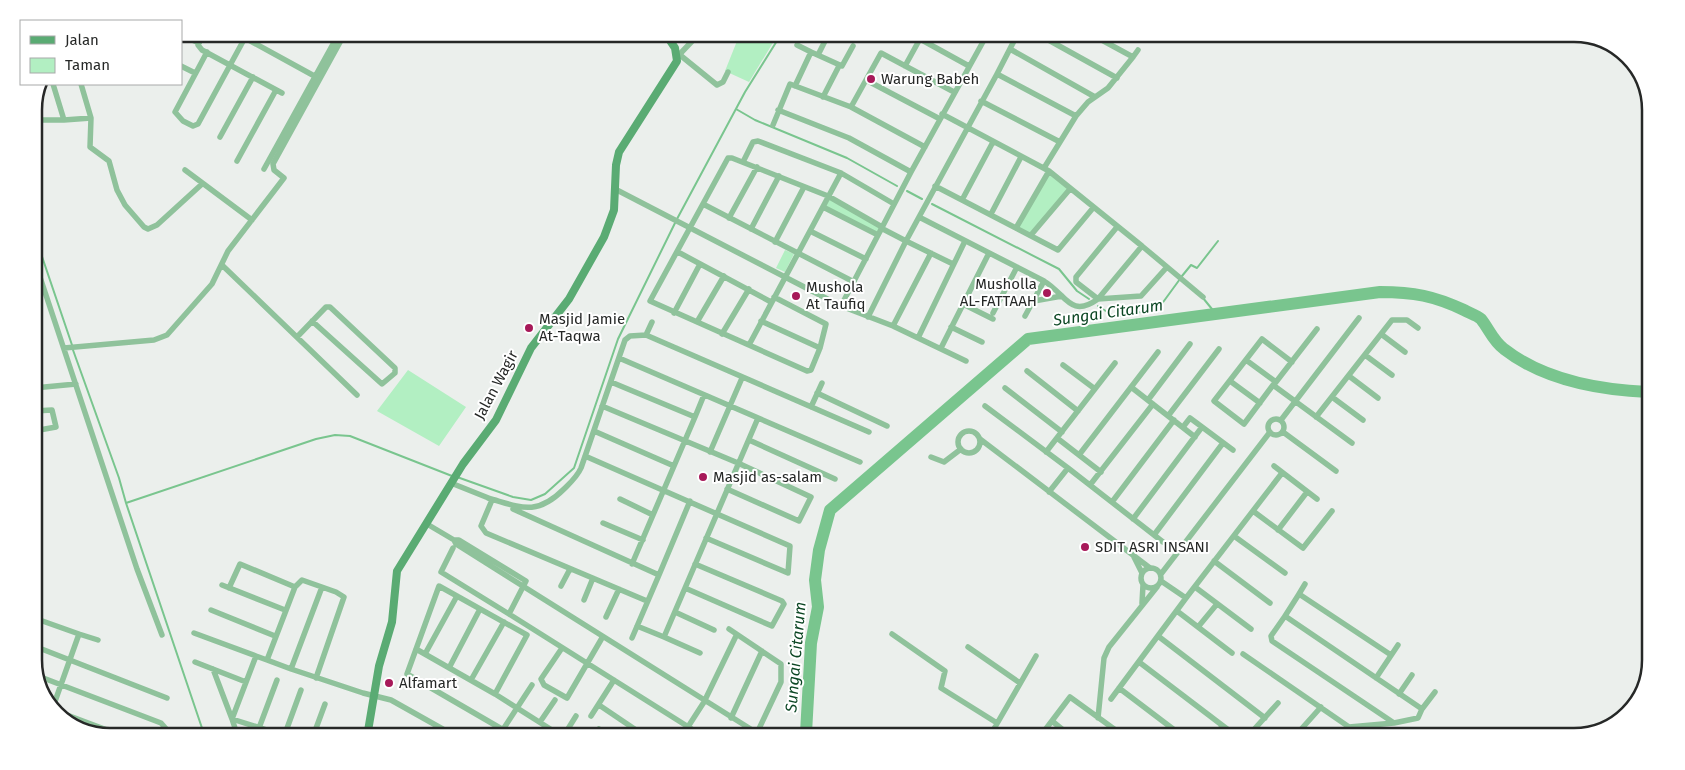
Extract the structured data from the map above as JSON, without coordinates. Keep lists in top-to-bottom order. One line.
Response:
{"streets":{"street":["Jalan Wagir"]},"water":["Sungai Citarum"],"places":["Warung Babeh","Musholla AL-FATTAAH","Mushola At Taufiq","Masjid Jamie At-Taqwa","Masjid as-salam","SDIT ASRI INSANI","Alfamart"],"legend":["Jalan","Taman"]}
